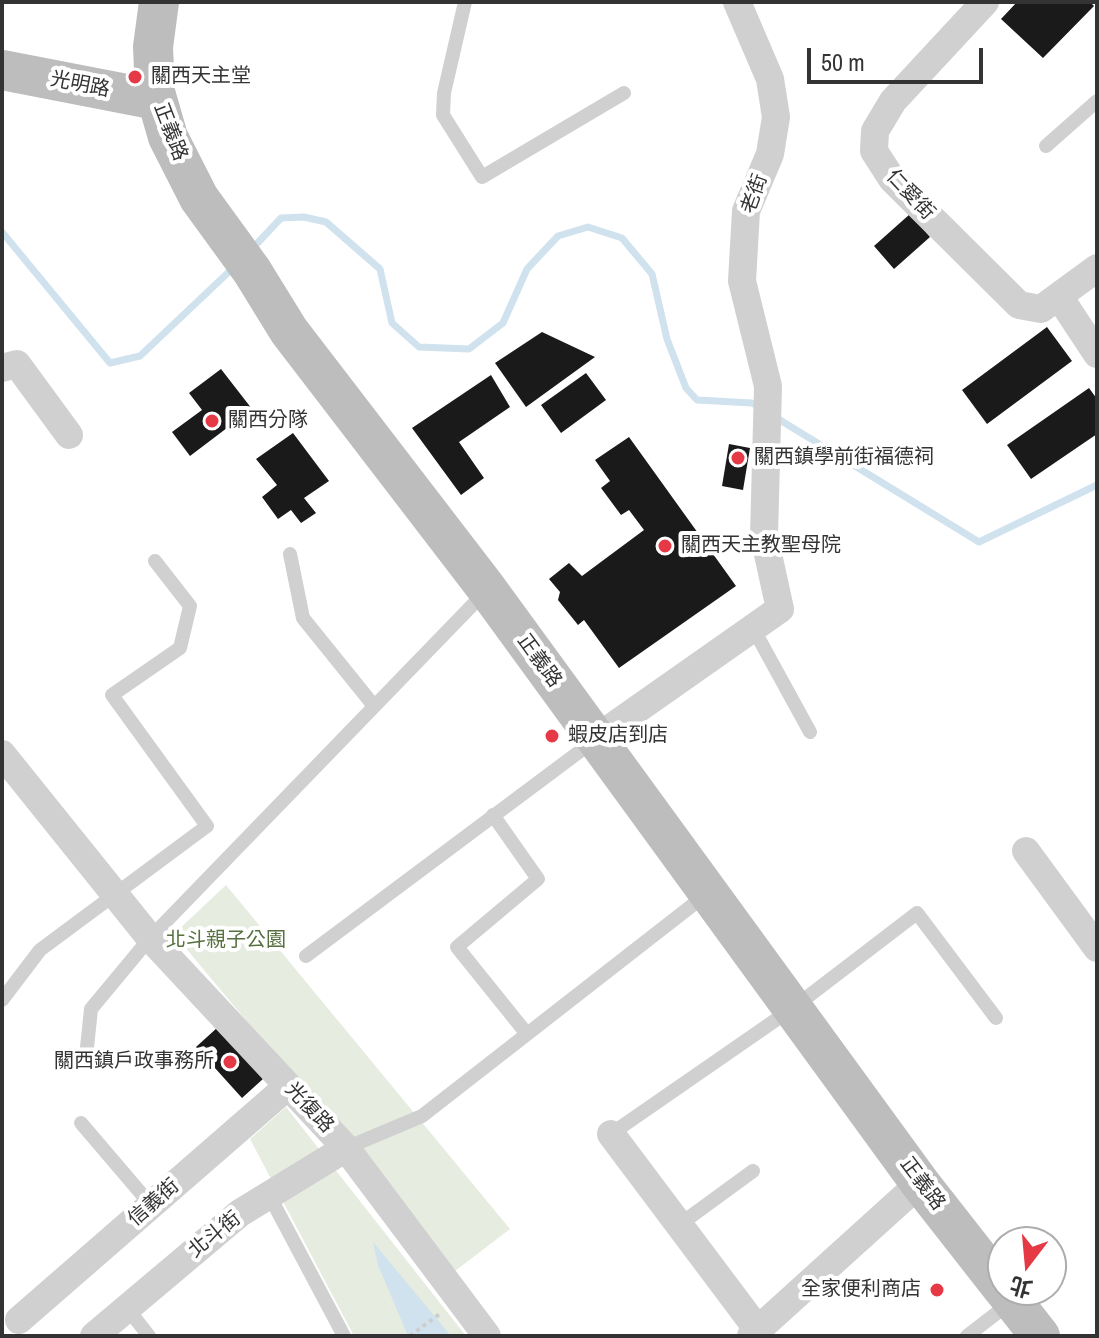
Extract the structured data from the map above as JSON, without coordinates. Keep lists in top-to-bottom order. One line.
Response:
{"streets":{"main road":["光明路","正義路"],"street":["老街","仁愛街","光復路","信義街","北斗街"]},"crossings":[["光明路","正義路"],["光復路","信義街"],["光復路","北斗街"]],"parks":["北斗親子公園"],"places":["關西天主堂","關西分隊","關西鎮學前街福德祠","關西天主教聖母院","蝦皮店到店","關西鎮戶政事務所","全家便利商店"],"scale_bar":"50 m","north":"bottom"}
